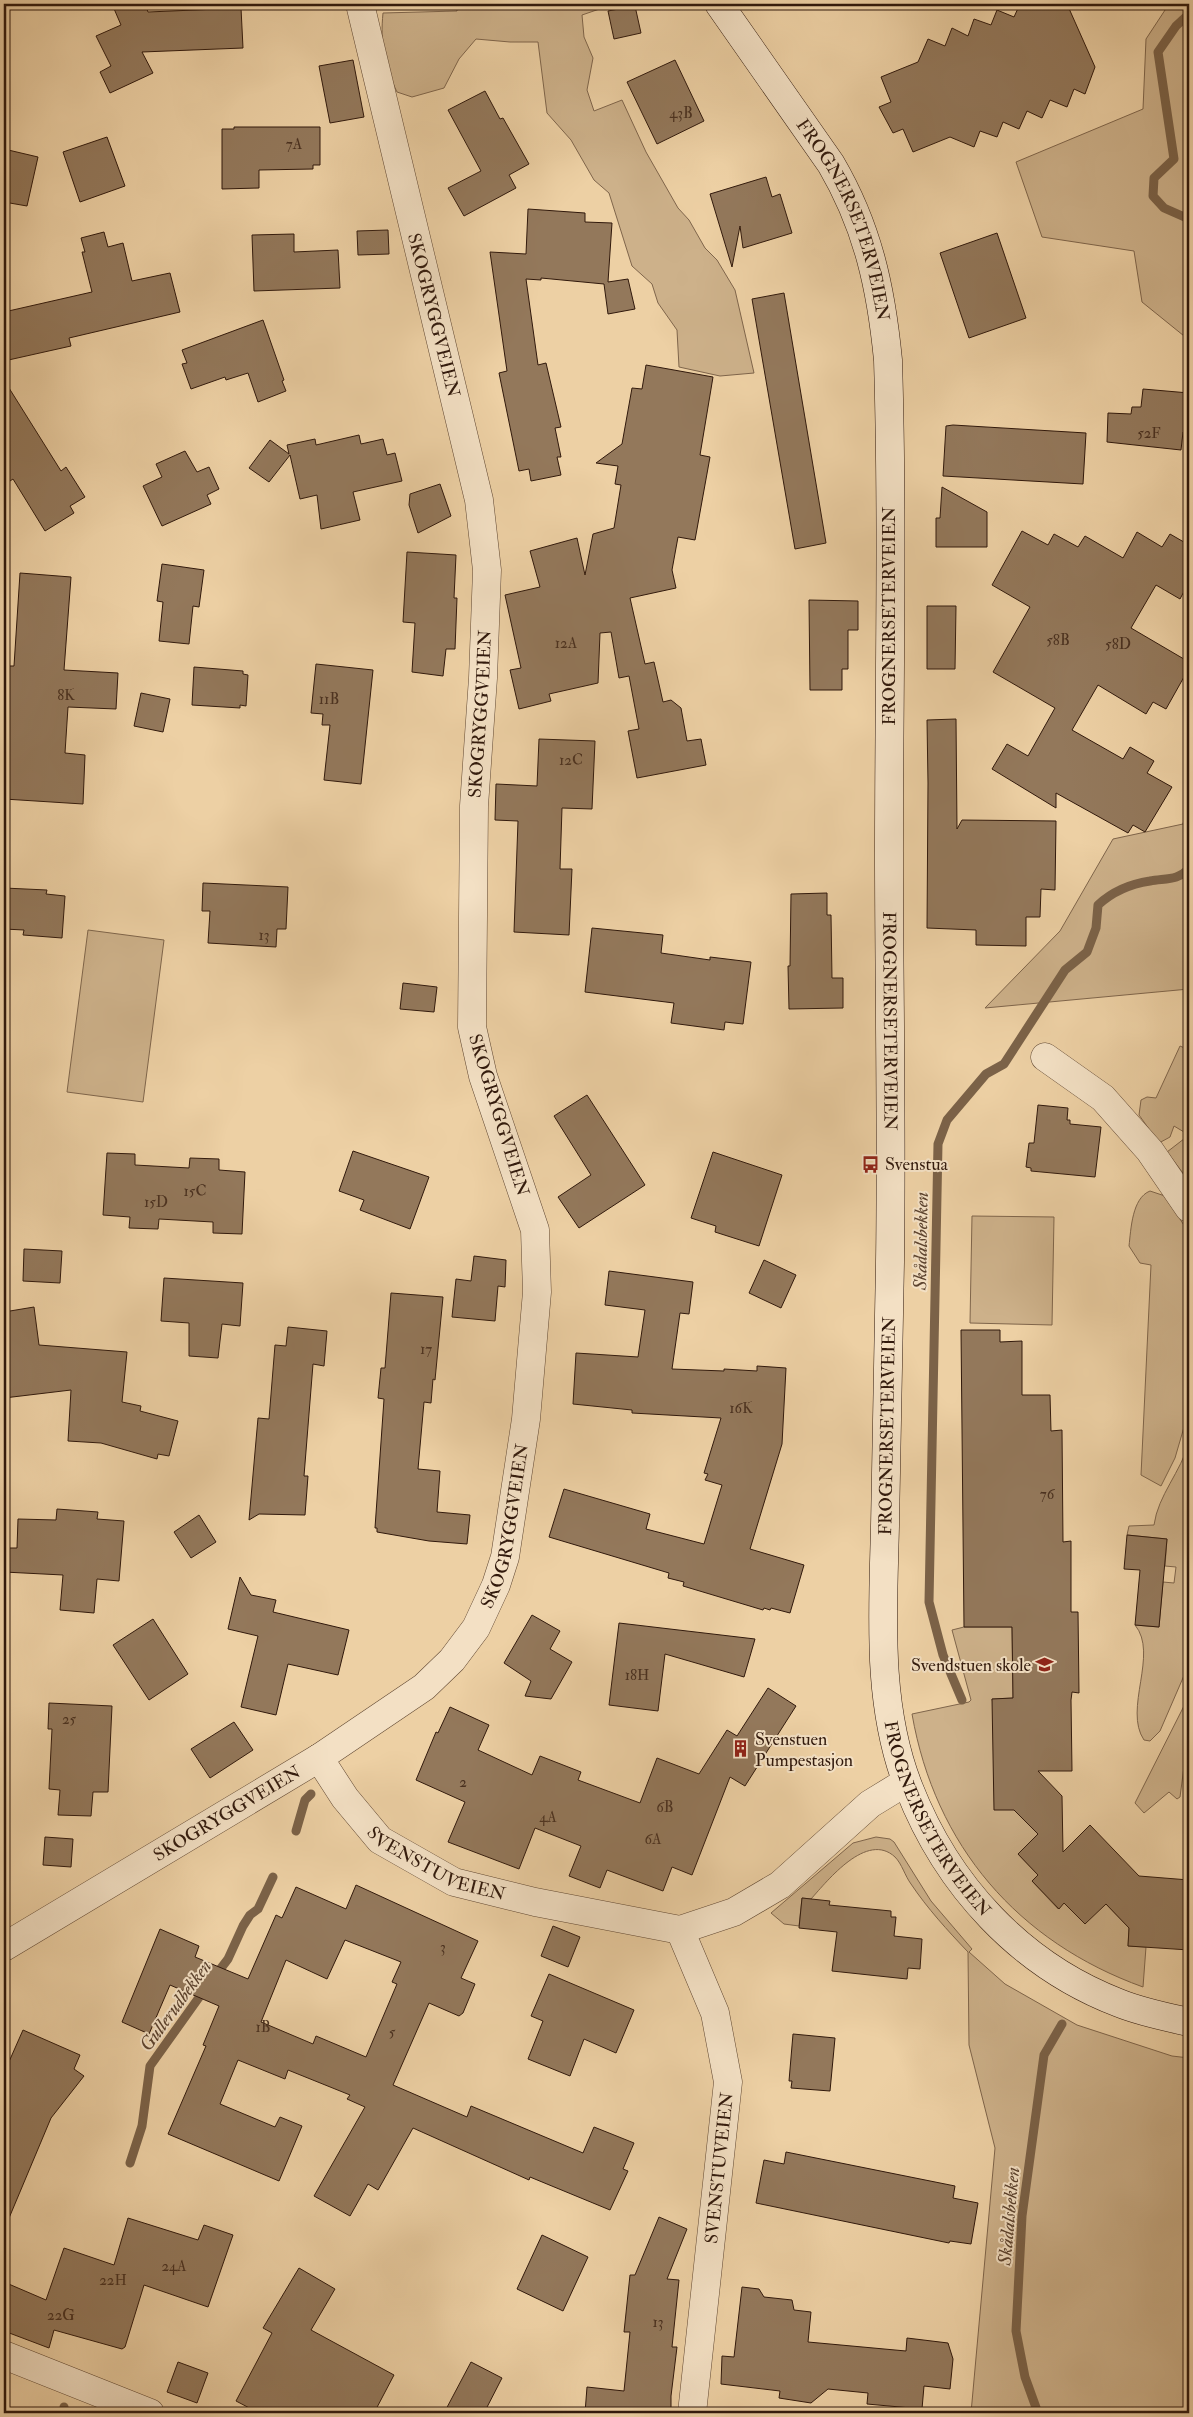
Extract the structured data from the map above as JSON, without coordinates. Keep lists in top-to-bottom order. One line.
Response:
{"streets":{"street":["FROGNERSETERVEIEN","SKOGRYGGVEIEN","SVENSTUVEIEN"]},"crossings":[["FROGNERSETERVEIEN","SVENSTUVEIEN"],["SKOGRYGGVEIEN","SVENSTUVEIEN"]],"water":["Skådalsbekken","Gullerudbekken"],"places":{"bus stop":["Svenstua"],"school or university":["Svendstuen skole"],"building":["Svenstuen Pumpestasjon"]},"house_numbers":["43B","7A","52F","58B","12A","58D","8K","11B","12C","13","15C","15D","17","16K","76","18H","25","2","6B","4A","6A","3","1B","5","24A","22H","22G","13"]}
